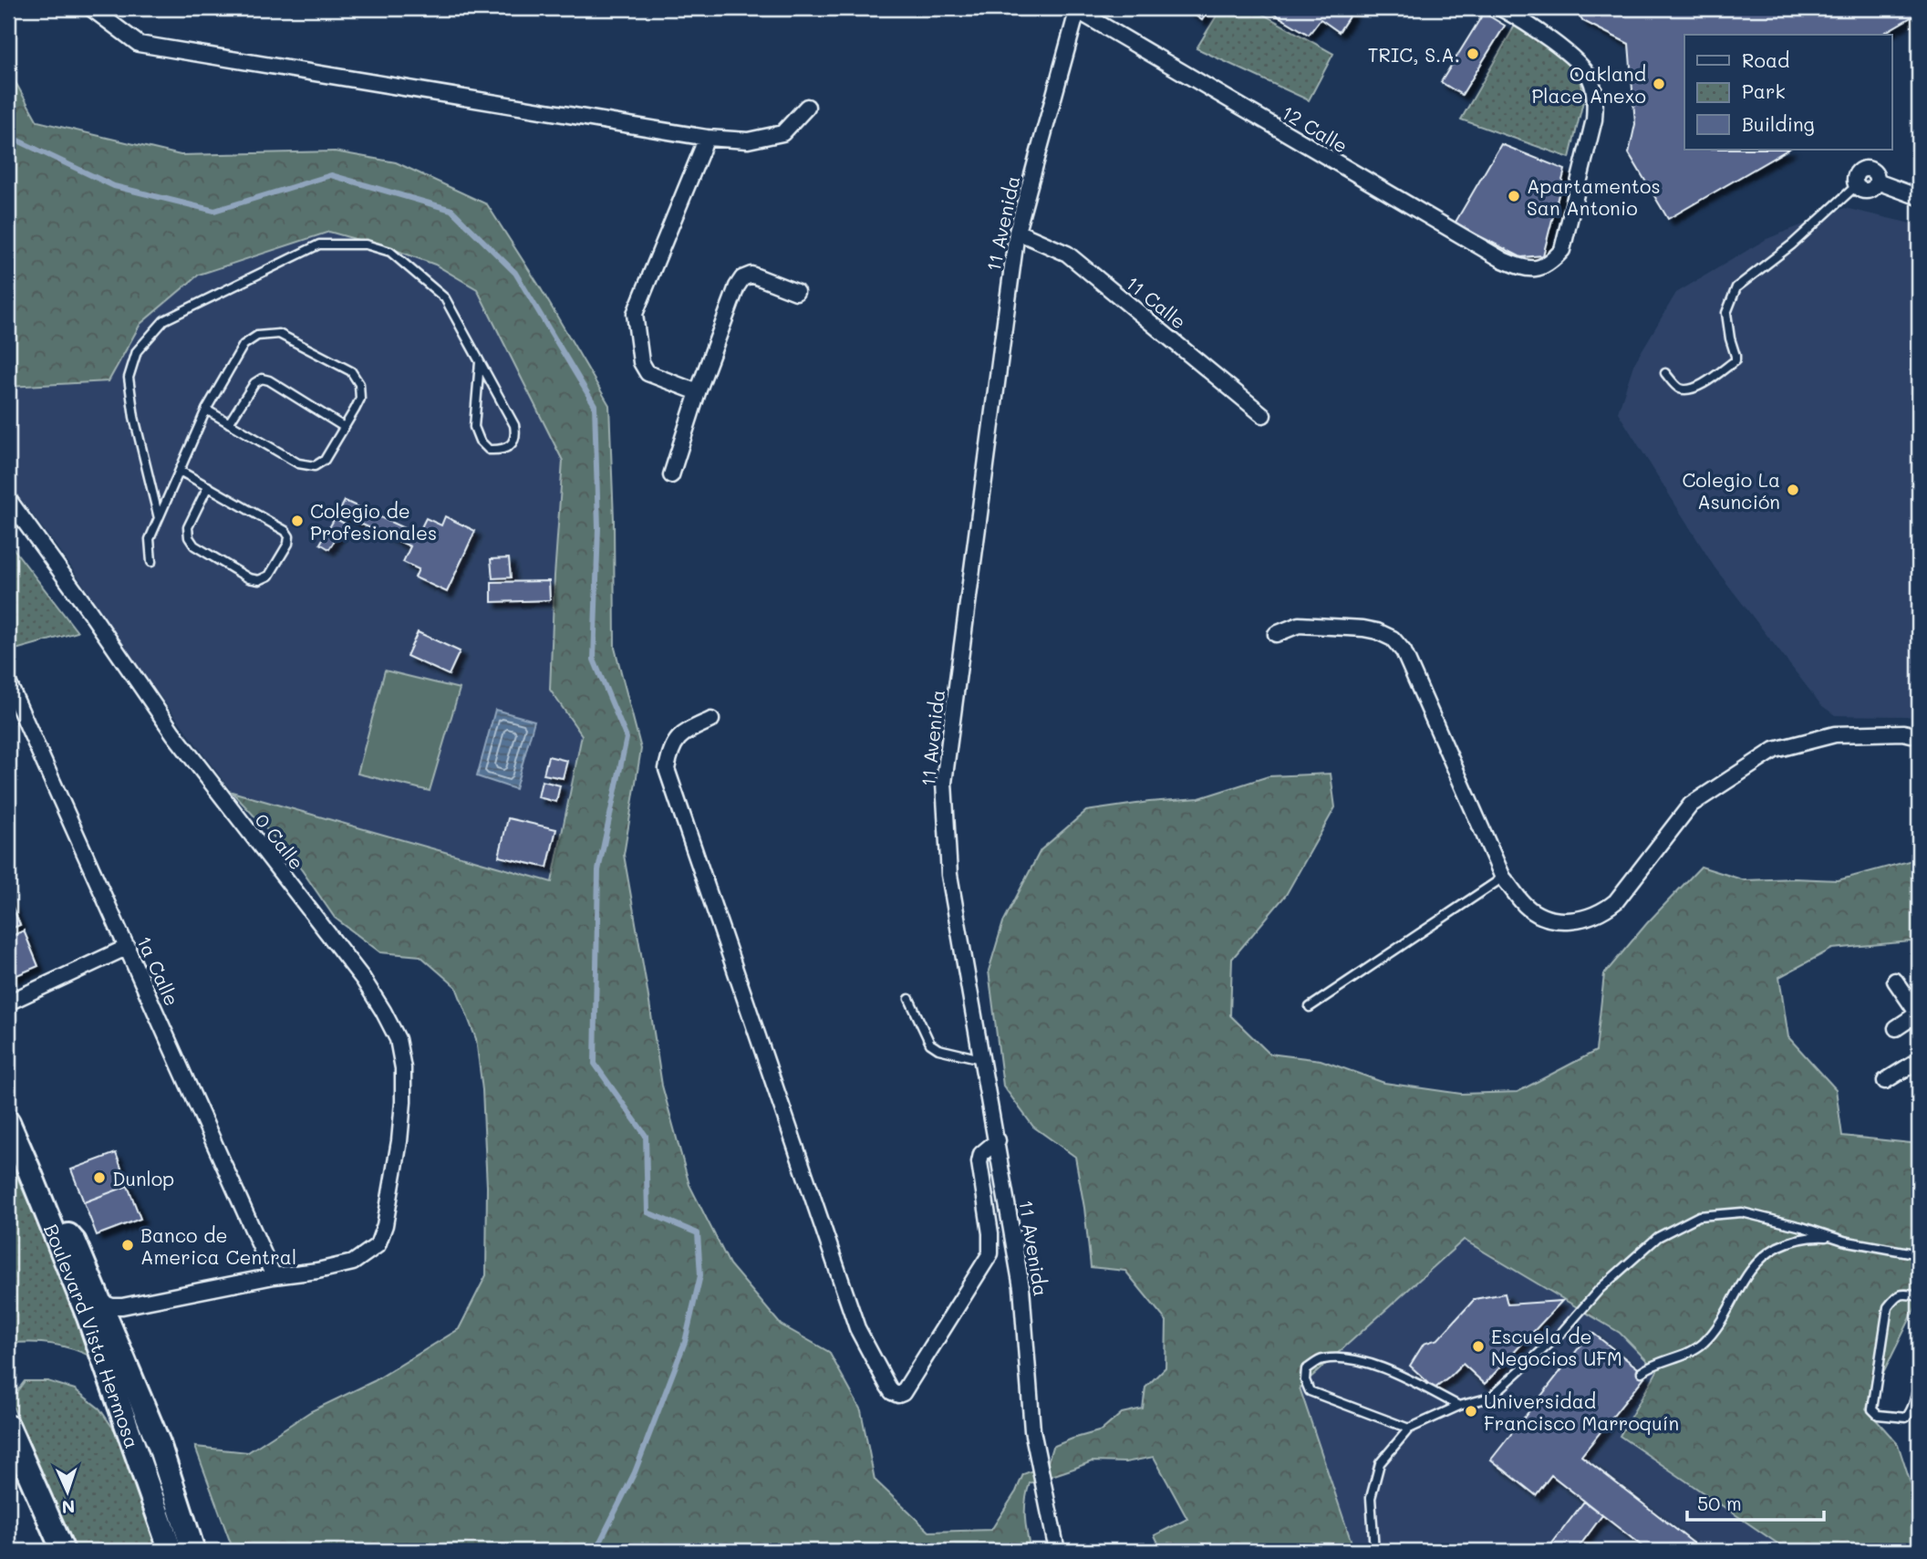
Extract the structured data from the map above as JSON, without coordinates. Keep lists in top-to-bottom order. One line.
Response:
{"streets":{"main road":["Boulevard Vista Hermosa"],"street":["12 Calle","11 Avenida","11 Calle","0 Calle","1a Calle"]},"crossings":[["12 Calle","11 Avenida"],["11 Avenida","11 Calle"],["0 Calle","1a Calle"]],"places":["TRIC, S.A.","Oakland Place Anexo","Apartamentos San Antonio","Colegio La Asunción","Colegio de Profesionales","Dunlop","Banco de America Central","Escuela de Negocios UFM","Universidad Francisco Marroquín"],"legend":["Road","Park","Building"],"scale_bar":"50 m","north":"bottom"}
